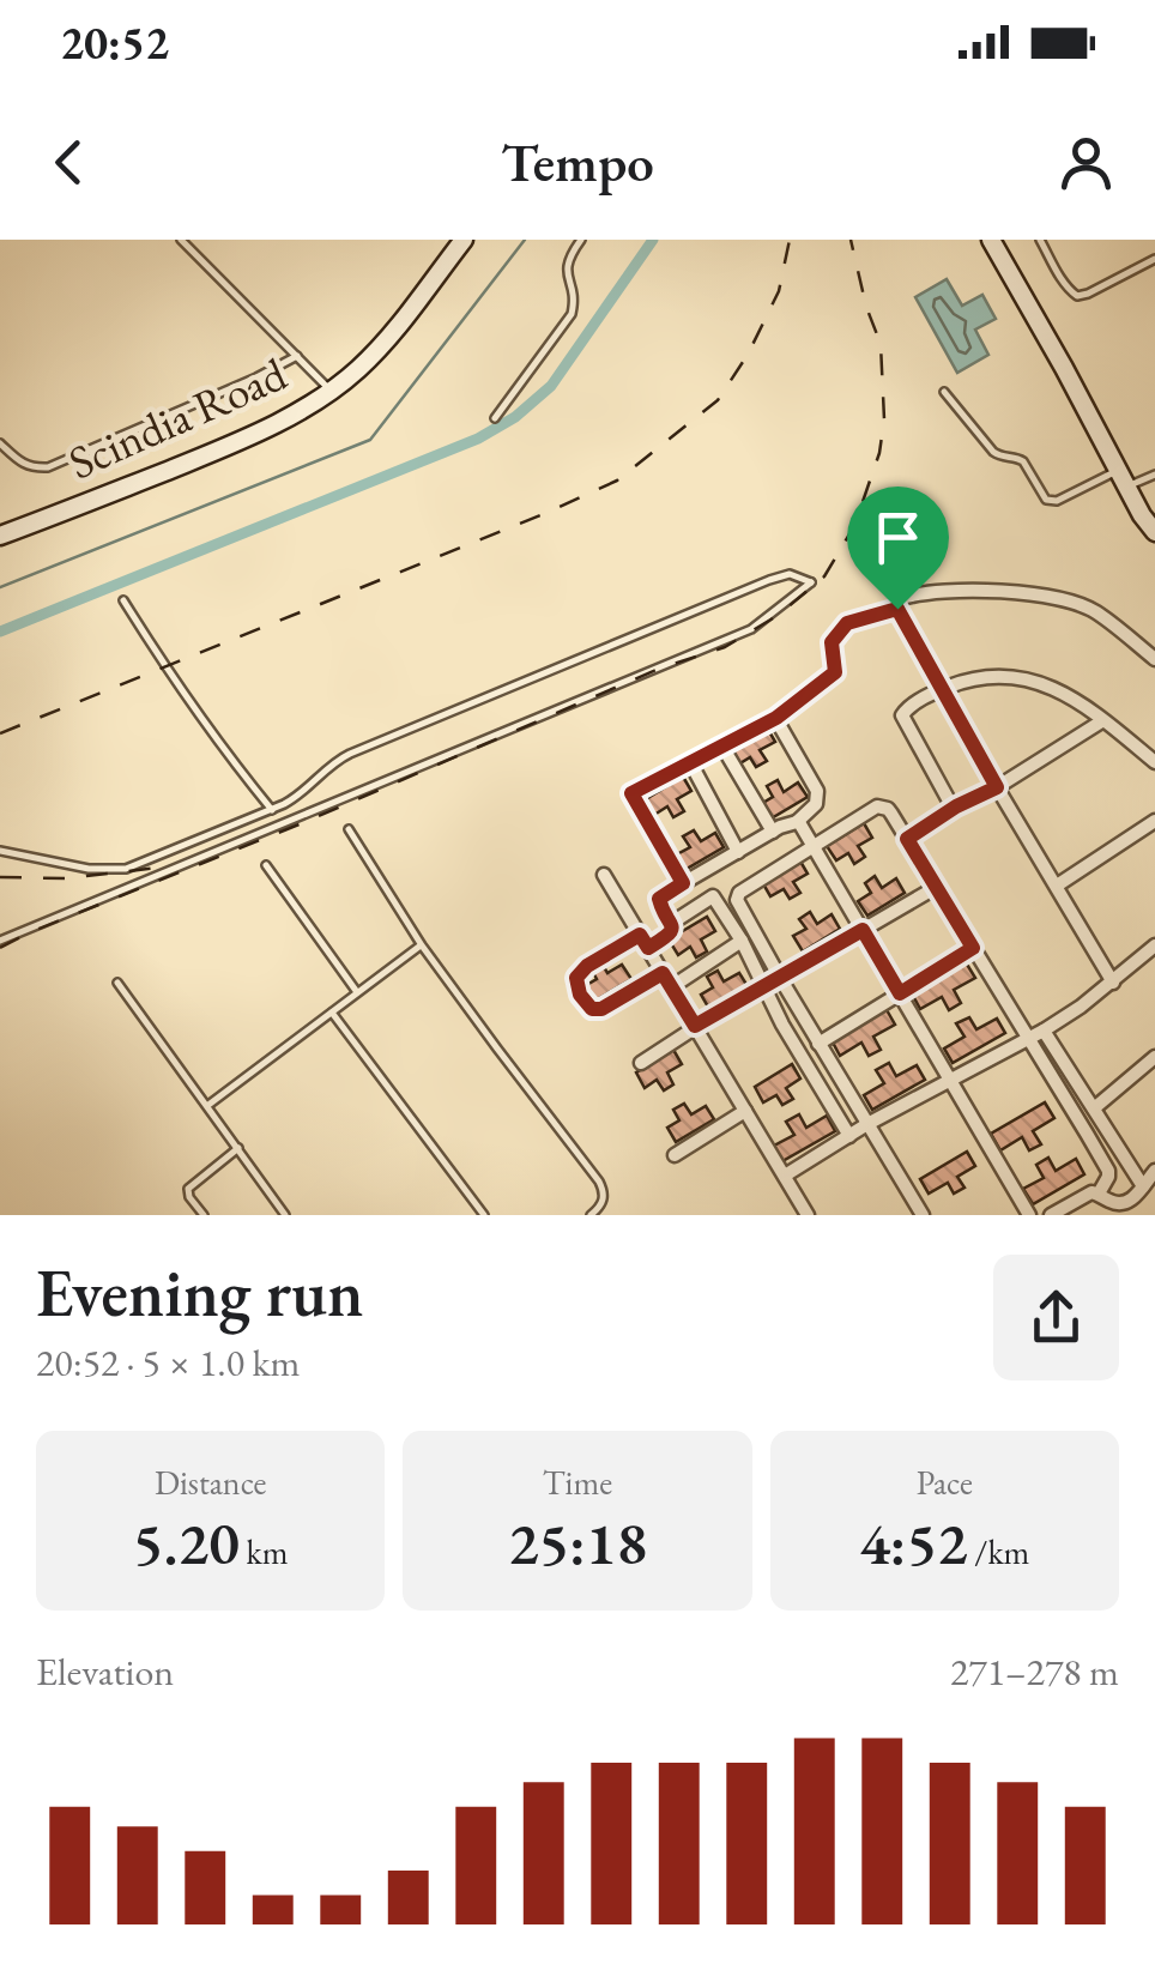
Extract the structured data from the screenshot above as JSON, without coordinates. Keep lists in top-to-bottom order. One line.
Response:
{"streets":{"main road":["Scindia Road"]},"page":{"status":"20:52","header":"Tempo","heading":["Evening run","20:52 · 5 × 1.0 km"],"stats":[["Distance","5.20 km"],["Time","25:18"],["Pace","4:52 /km"]],"chart":["Elevation","271–278 m"]}}
